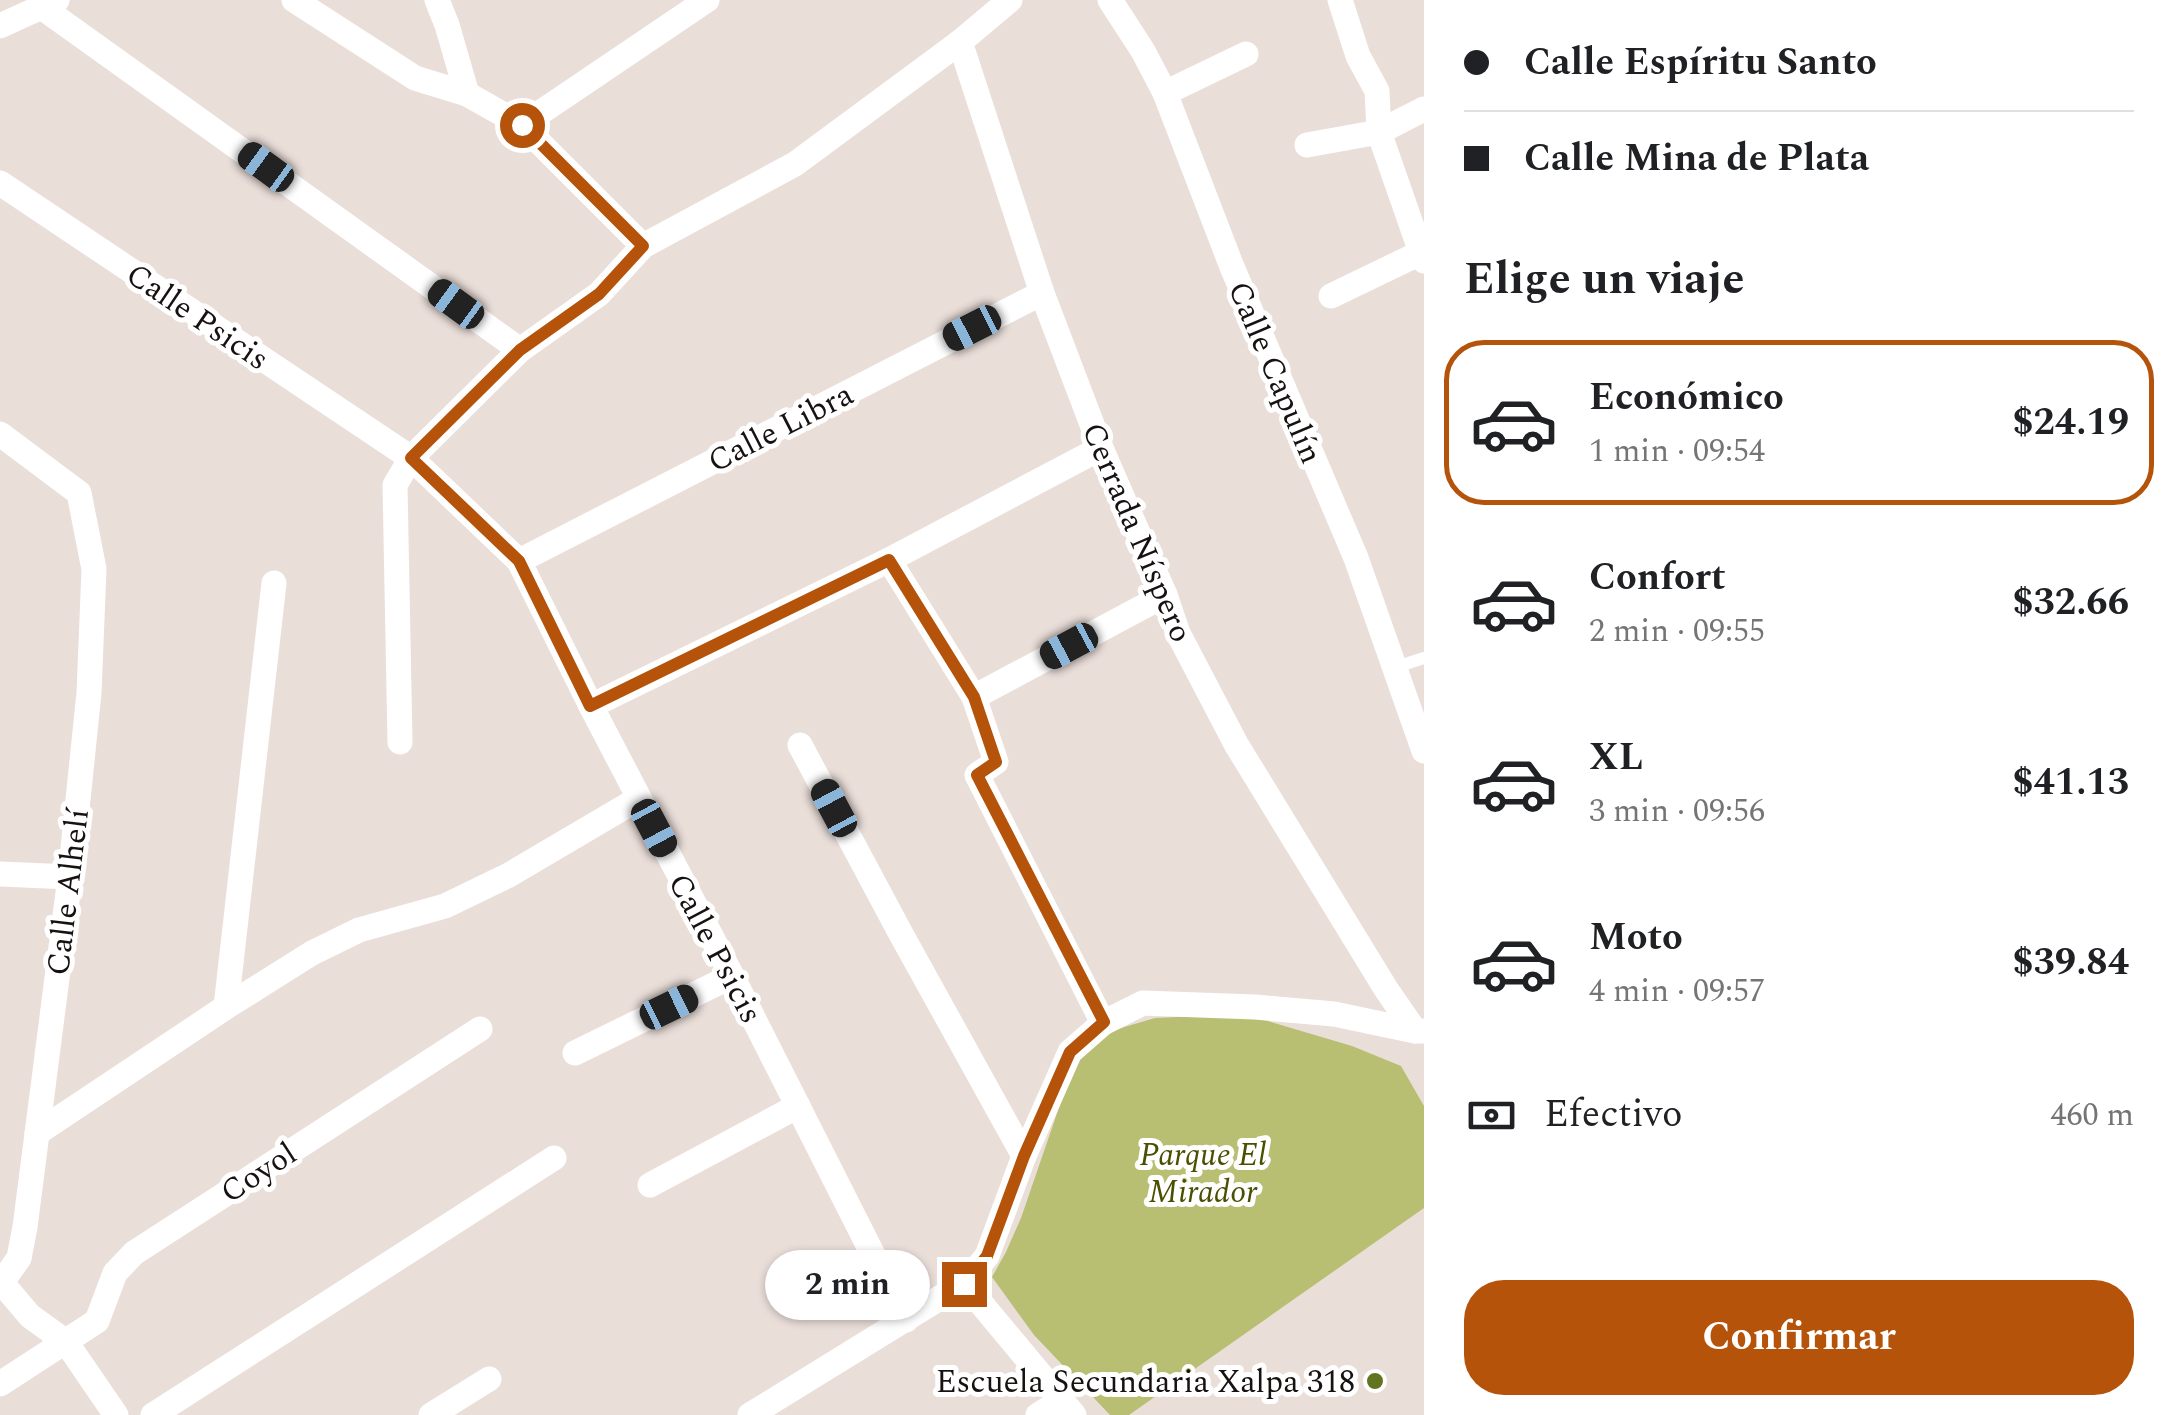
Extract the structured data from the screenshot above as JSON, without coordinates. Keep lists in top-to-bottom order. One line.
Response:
{"streets":{"street":["Calle Psicis","Calle Capulín","Calle Libra","Cerrada Níspero","Calle Alhelí","Coyol"]},"crossings":[["Calle Psicis","Calle Libra"],["Calle Libra","Cerrada Níspero"]],"parks":["Parque El Mirador"],"places":["Escuela Secundaria Xalpa 318"],"page":{"banner":["Calle Espíritu Santo","Calle Mina de Plata"],"heading":"Elige un viaje","list":[{"name":"Económico","note":"1 min · 09:54","value":"$24.19"},{"name":"Confort","note":"2 min · 09:55","value":"$32.66"},{"name":"XL","note":"3 min · 09:56","value":"$41.13"},{"name":"Moto","note":"4 min · 09:57","value":"$39.84"}],"pay":["Efectivo","460 m"],"bubble":"2 min","buttons":"Confirmar"}}
